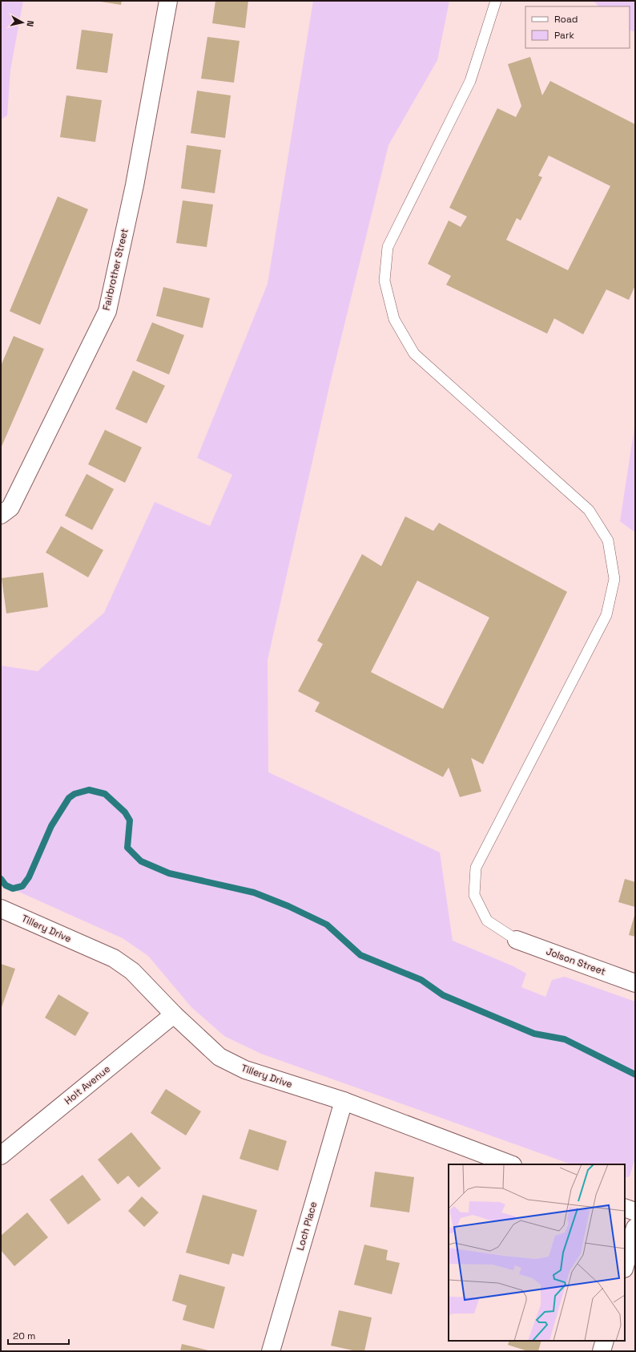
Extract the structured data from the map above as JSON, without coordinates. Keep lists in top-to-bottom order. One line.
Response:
{"streets":{"street":["Fairbrother Street","Tillery Drive","Jolson Street","Holt Avenue","Loch Place"]},"crossings":[["Tillery Drive","Holt Avenue"],["Tillery Drive","Loch Place"]],"legend":["Road","Park"],"scale_bar":"20 m","north":"right"}
